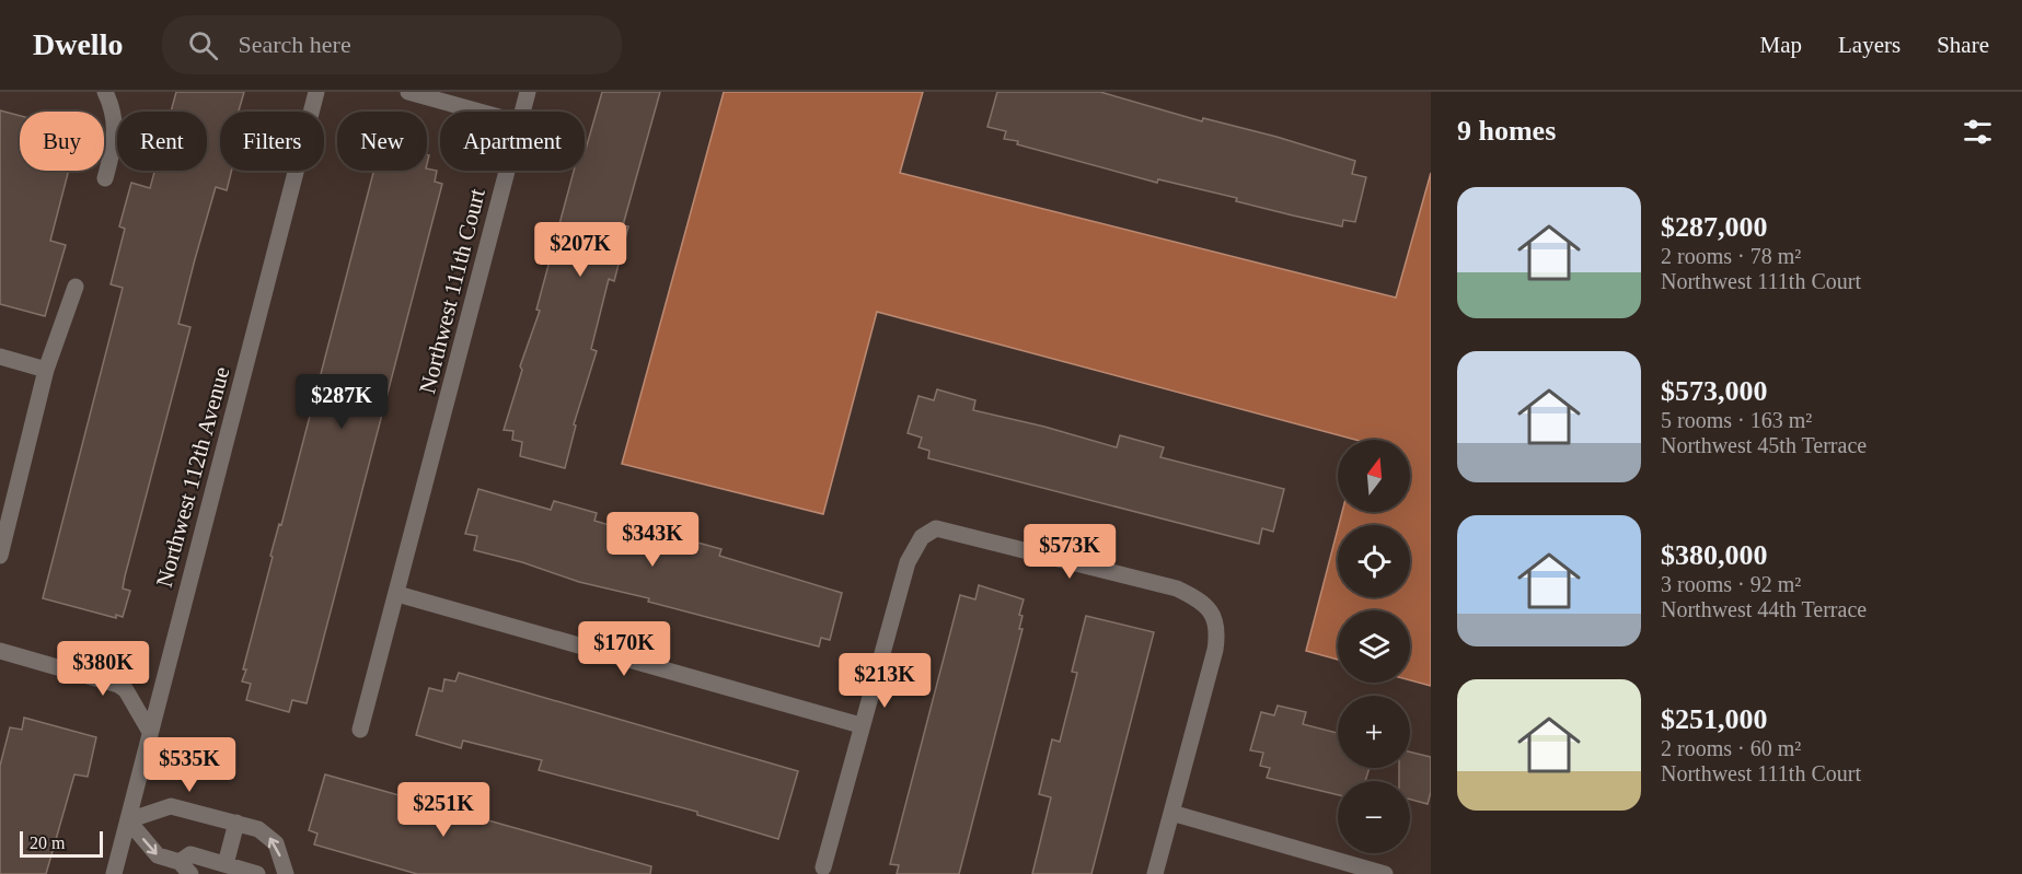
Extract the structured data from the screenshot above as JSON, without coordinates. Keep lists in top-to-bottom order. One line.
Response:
{"streets":{"street":["Northwest 111th Court","Northwest 112th Avenue"]},"scale_bar":"20 m","north":"top","page":{"header":"Dwello","search":"Search here","nav":["Map","Layers","Share"],"heading":"9 homes","chip":["Buy","Rent","Filters","New","Apartment"],"list":[{"name":"$287,000","note":"2 rooms · 78 m² · Northwest 111th Court"},{"name":"$573,000","note":"5 rooms · 163 m² · Northwest 45th Terrace"},{"name":"$380,000","note":"3 rooms · 92 m² · Northwest 44th Terrace"},{"name":"$251,000","note":"2 rooms · 60 m² · Northwest 111th Court"}],"price":["$207K","$287K","$343K","$573K","$170K","$380K","$213K","$535K","$251K"],"map_buttons":["+","−"],"scale":"20 m"}}
